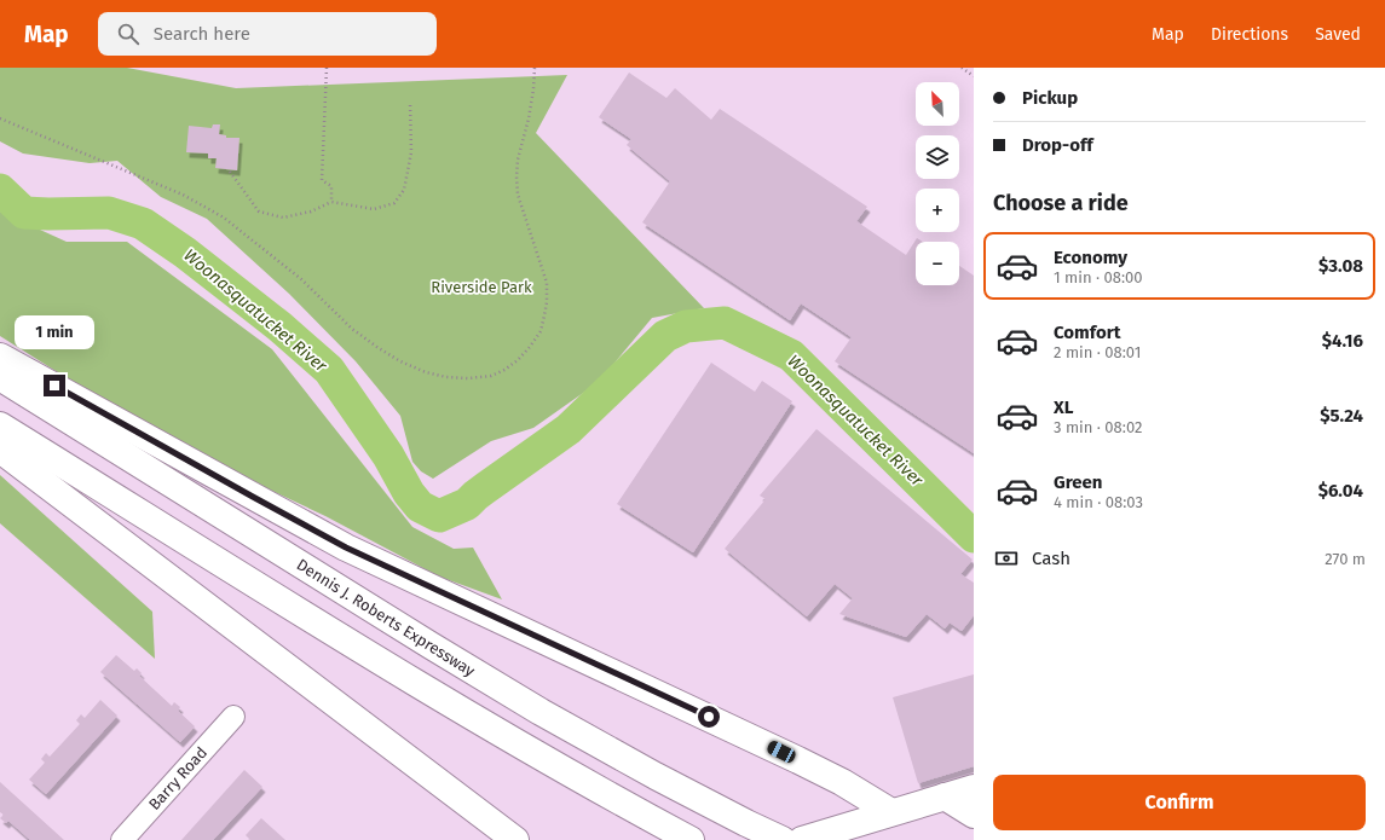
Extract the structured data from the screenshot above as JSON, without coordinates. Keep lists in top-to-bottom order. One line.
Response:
{"streets":{"main road":["Dennis J. Roberts Expressway"],"street":["Barry Road"]},"water":["Woonasquatucket River"],"parks":["Riverside Park"],"north":"top left","page":{"header":"Map","search":"Search here","nav":["Map","Directions","Saved"],"banner":["Pickup","Drop-off"],"map_buttons":["+","−"],"heading":"Choose a ride","list":[{"name":"Economy","note":"1 min · 08:00","value":"$3.08"},{"name":"Comfort","note":"2 min · 08:01","value":"$4.16"},{"name":"XL","note":"3 min · 08:02","value":"$5.24"},{"name":"Green","note":"4 min · 08:03","value":"$6.04"}],"bubble":"1 min","pay":["Cash","270 m"],"buttons":"Confirm"}}
